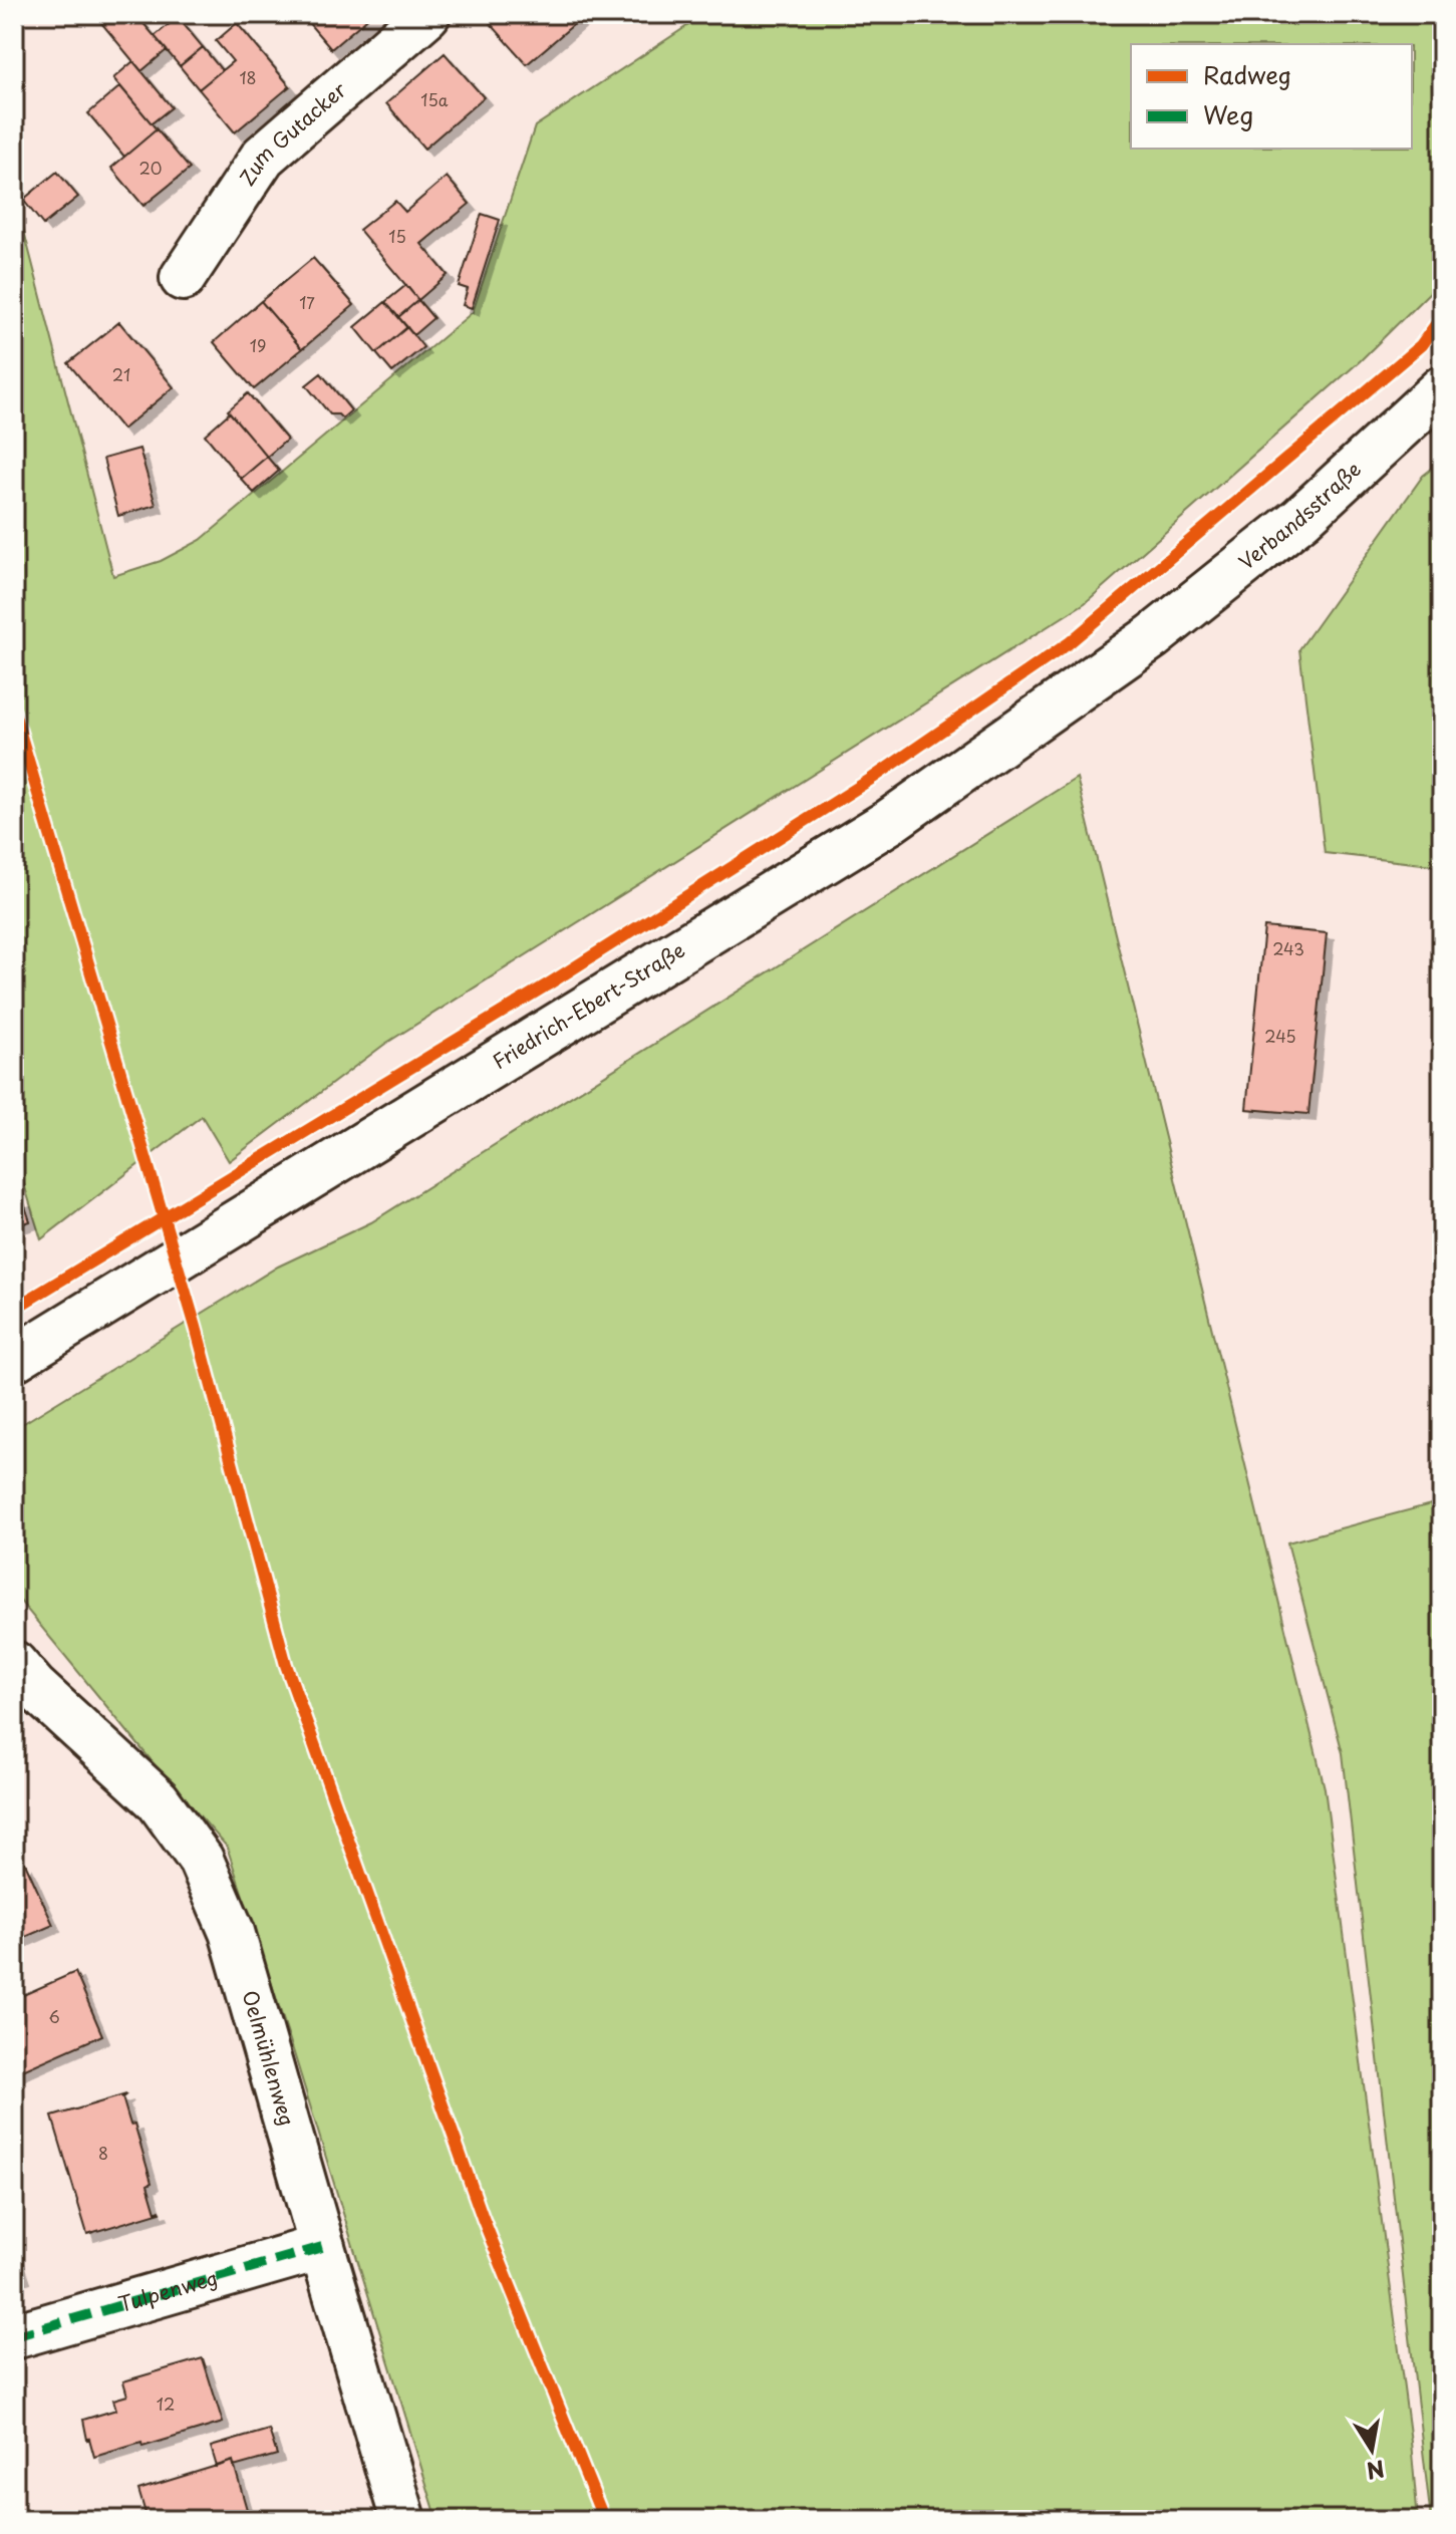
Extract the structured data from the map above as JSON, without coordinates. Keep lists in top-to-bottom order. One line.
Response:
{"streets":{"main road":["Zum Gutacker","Verbandsstraße","Friedrich-Ebert-Straße","Oelmühlenweg","Tulpenweg"]},"crossings":[["Verbandsstraße","Friedrich-Ebert-Straße"],["Oelmühlenweg","Tulpenweg"]],"house_numbers":["18","15a","20","15","17","19","21","243","245","6","8","12"],"legend":["Radweg","Weg"],"north":"bottom"}
